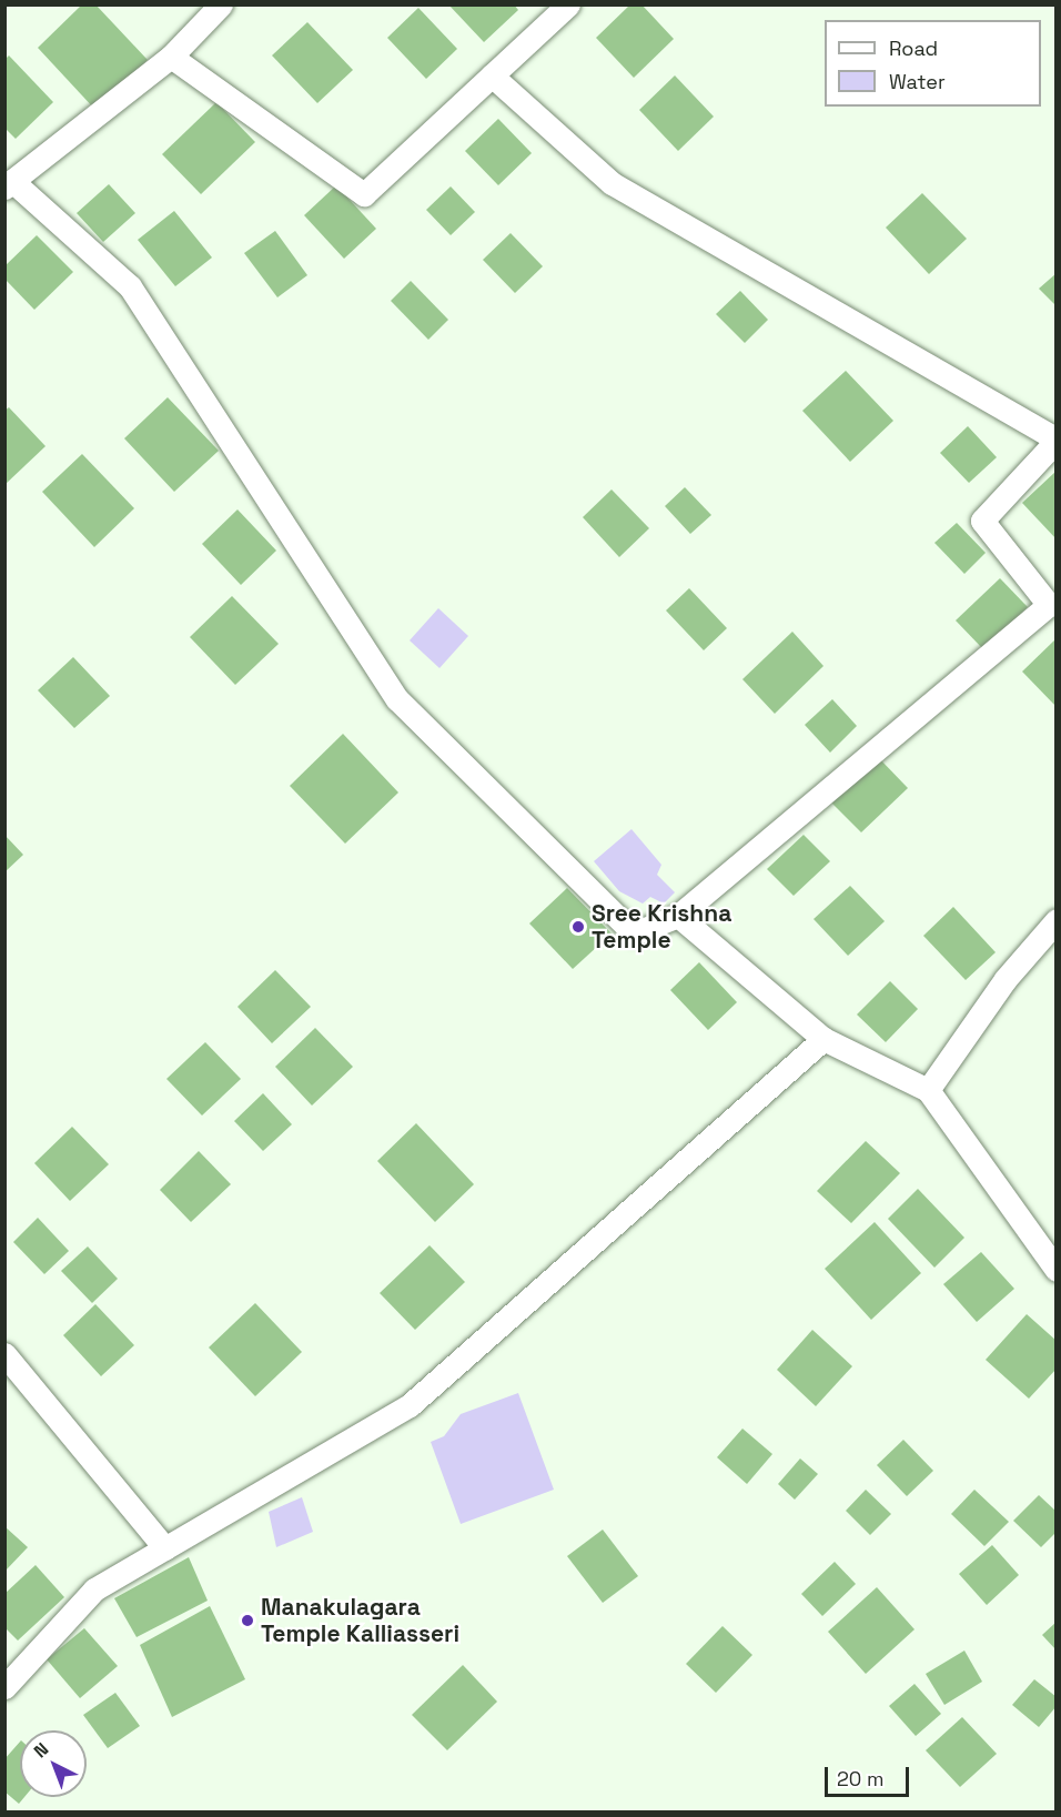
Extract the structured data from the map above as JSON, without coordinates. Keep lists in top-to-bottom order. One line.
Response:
{"places":["Sree Krishna Temple","Manakulagara Temple Kalliasseri"],"legend":["Road","Water"],"scale_bar":"20 m","north":"top left"}
